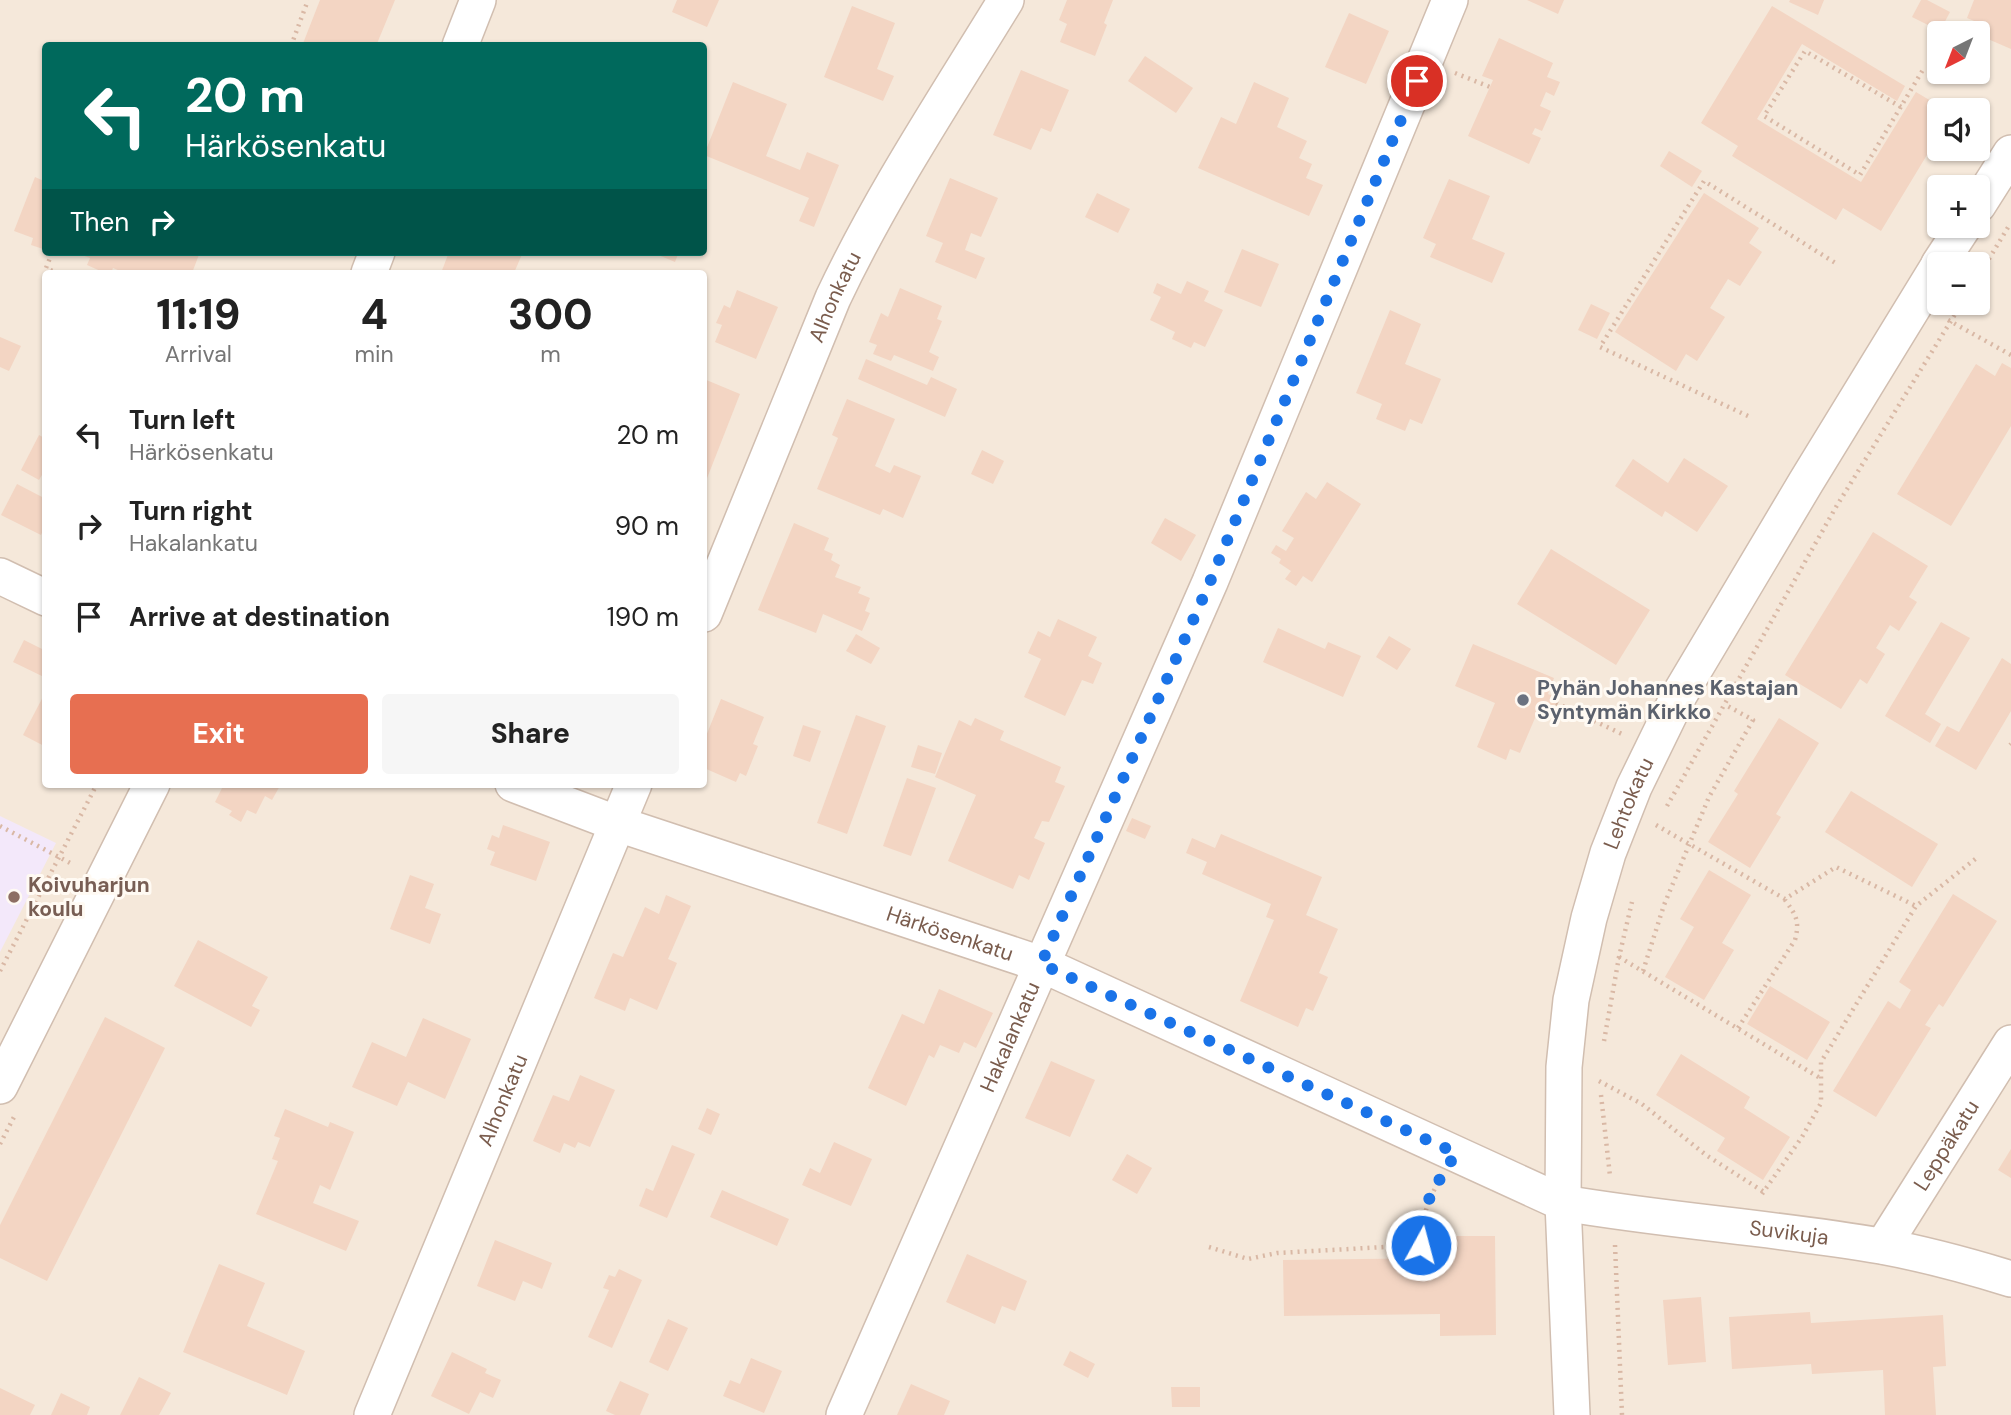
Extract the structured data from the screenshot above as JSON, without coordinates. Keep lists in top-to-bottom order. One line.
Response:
{"streets":{"street":["Alhonkatu","Lehtokatu","Härkösenkatu","Hakalankatu","Leppäkatu","Suvikuja"]},"crossings":[["Alhonkatu","Härkösenkatu"],["Lehtokatu","Härkösenkatu"],["Lehtokatu","Suvikuja"],["Härkösenkatu","Hakalankatu"],["Härkösenkatu","Suvikuja"],["Leppäkatu","Suvikuja"]],"places":["Pyhän Johannes Kastajan Syntymän Kirkko","Koivuharjun koulu"],"north":"bottom left","page":{"map_buttons":["+","−"],"turn":["20 m","Härkösenkatu"],"then":"Then","eta":["11:19","Arrival","4","min","300","m"],"list":[{"name":"Turn left","note":"Härkösenkatu","value":"20 m"},{"name":"Turn right","note":"Hakalankatu","value":"90 m"},{"name":"Arrive at destination","value":"190 m"}],"buttons":["Exit","Share"]}}
